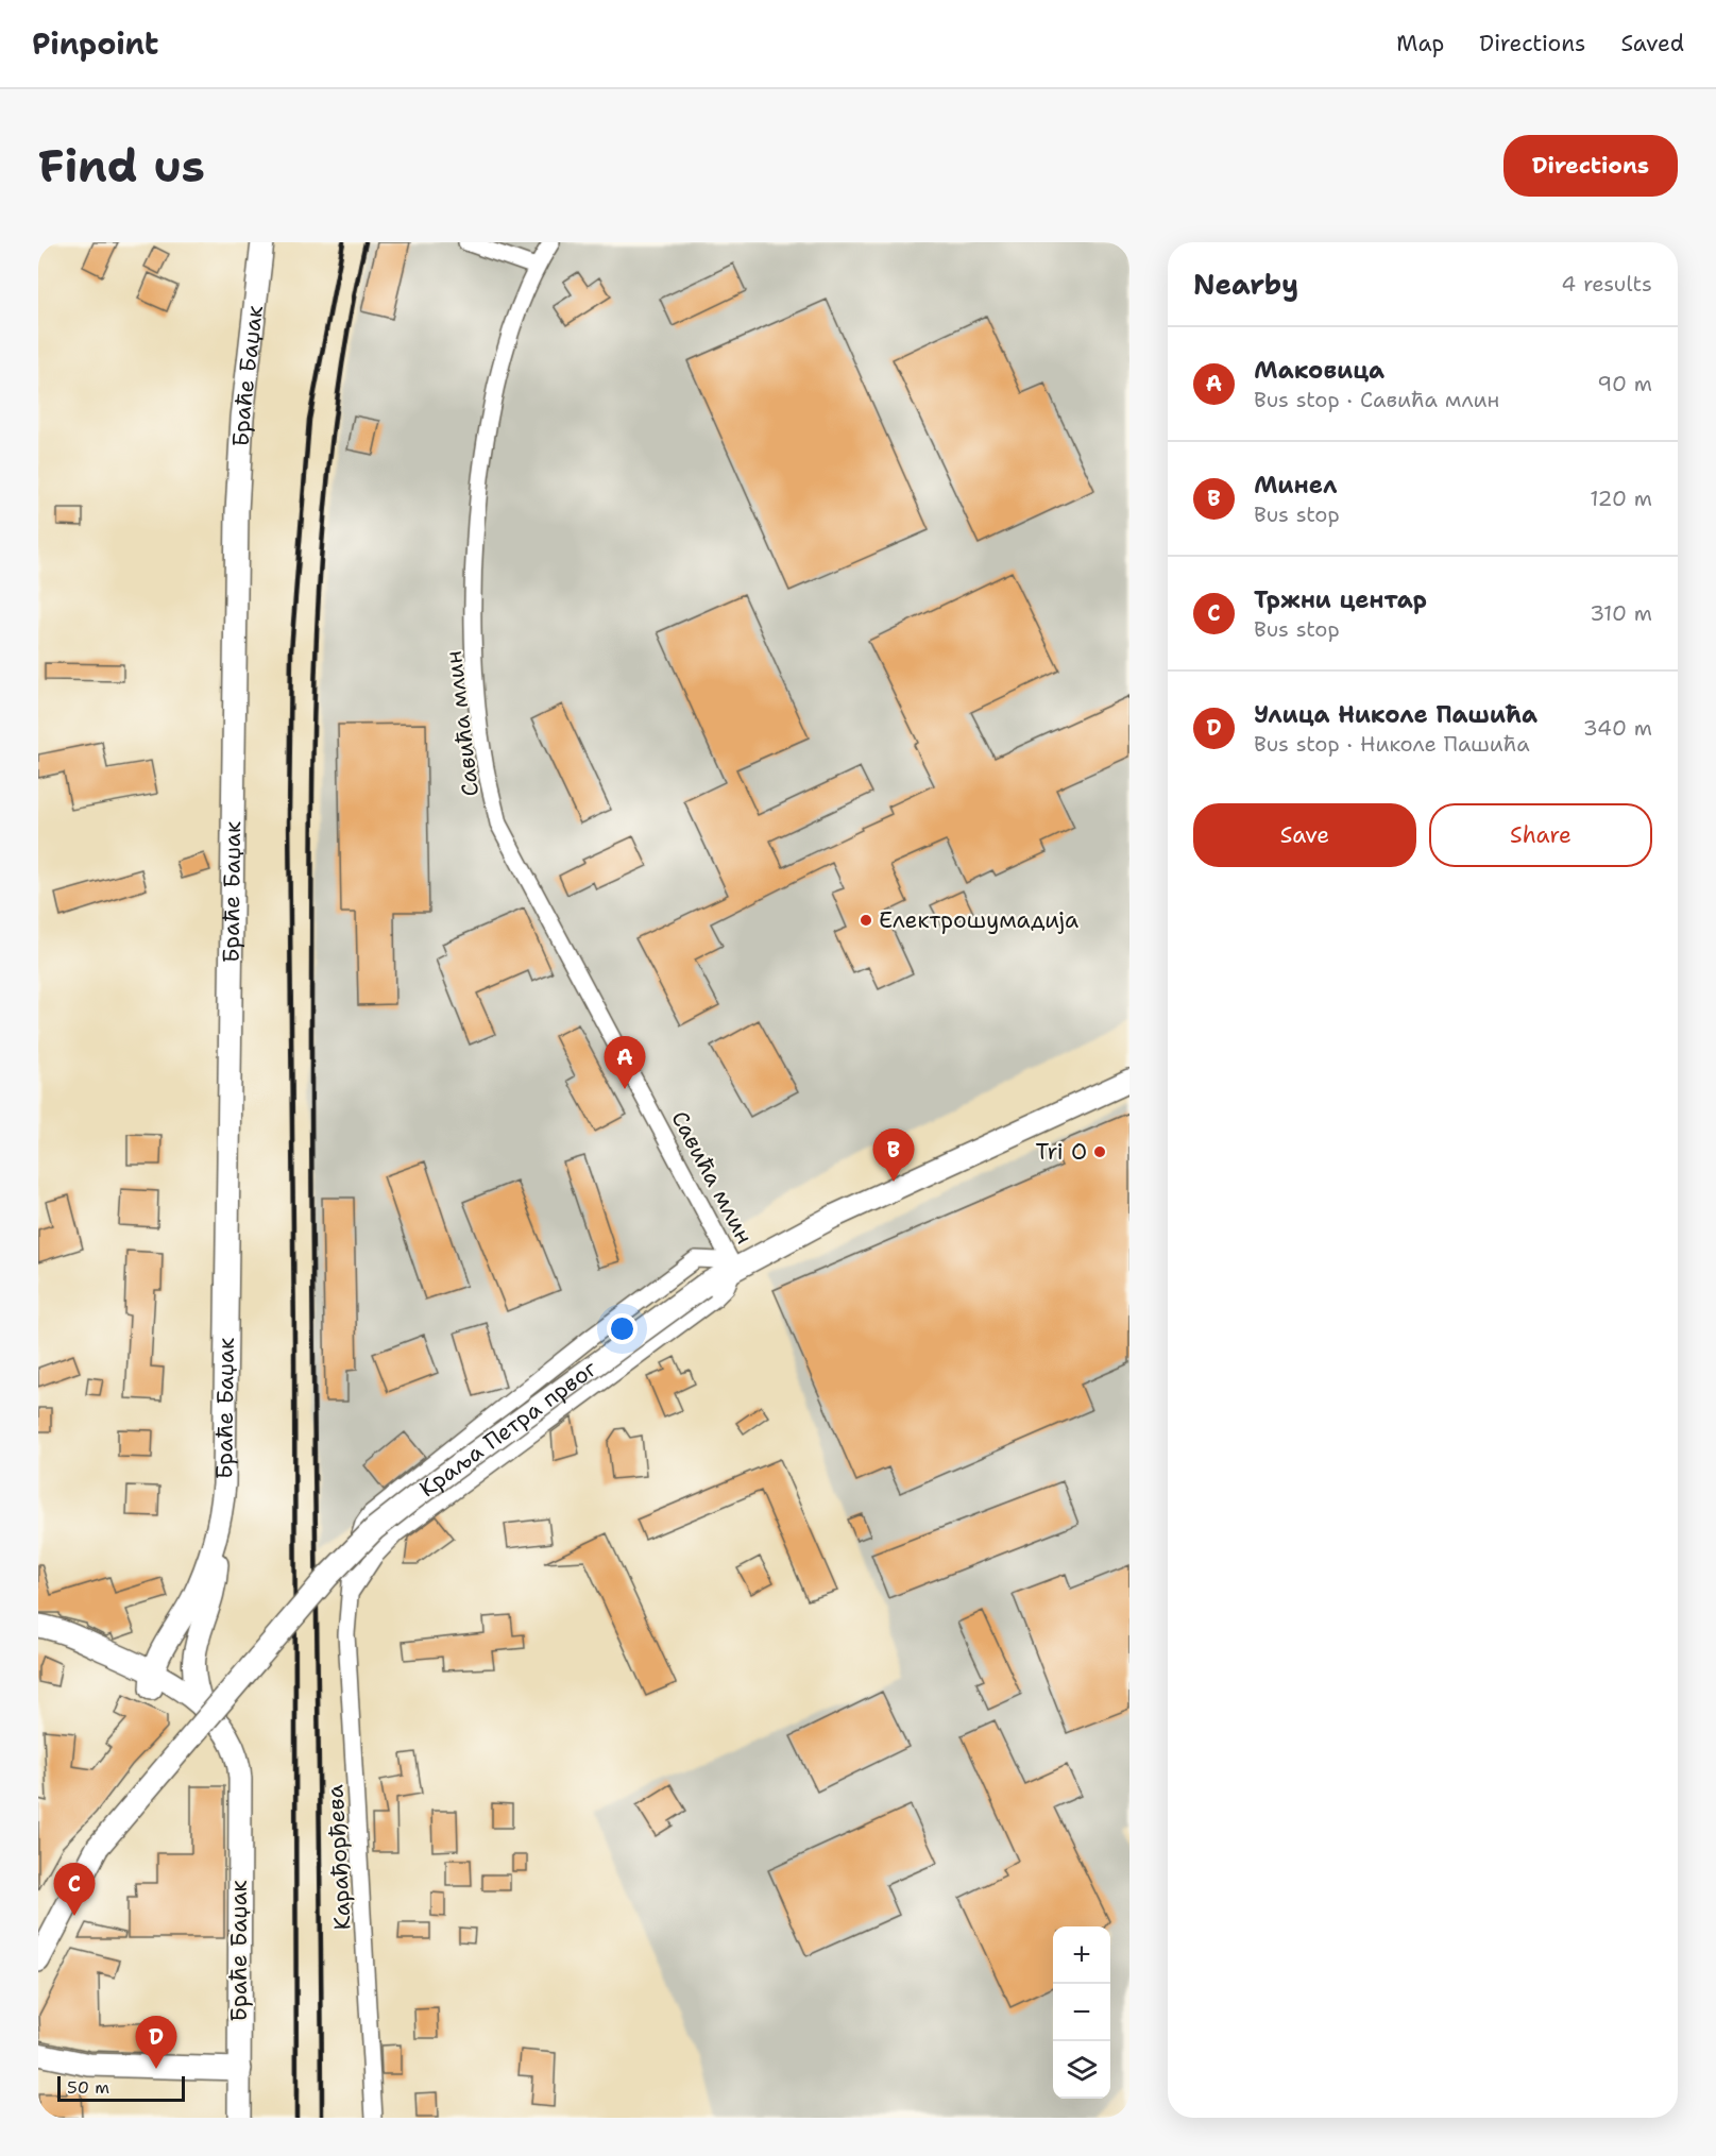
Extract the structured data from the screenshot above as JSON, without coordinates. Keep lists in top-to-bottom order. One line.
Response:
{"streets":{"main road":["Браће Баџак","Краља Петра првог"],"street":["Савића млин","Карађорђева"]},"crossings":[["Савића млин","Краља Петра првог"],["Савића млин","Карађорђева"],["Краља Петра првог","Карађорђева"]],"places":["Електрошумадија","Tri O"],"scale_bar":"50 m","page":{"header":"Pinpoint","nav":["Map","Directions","Saved"],"buttons":["Directions",["Save","Share"]],"title":"Find us","heading":["Nearby","4 results"],"list":[{"mark":"A","name":"Маковица","note":"Bus stop · Савића млин","value":"90 m"},{"mark":"B","name":"Минел","note":"Bus stop","value":"120 m"},{"mark":"C","name":"Тржни центар","note":"Bus stop","value":"310 m"},{"mark":"D","name":"Улица Николе Пашића","note":"Bus stop · Николе Пашића","value":"340 m"}],"pins":["A","B","C","D"],"map_buttons":["+","−"],"scale":"50 m"}}
